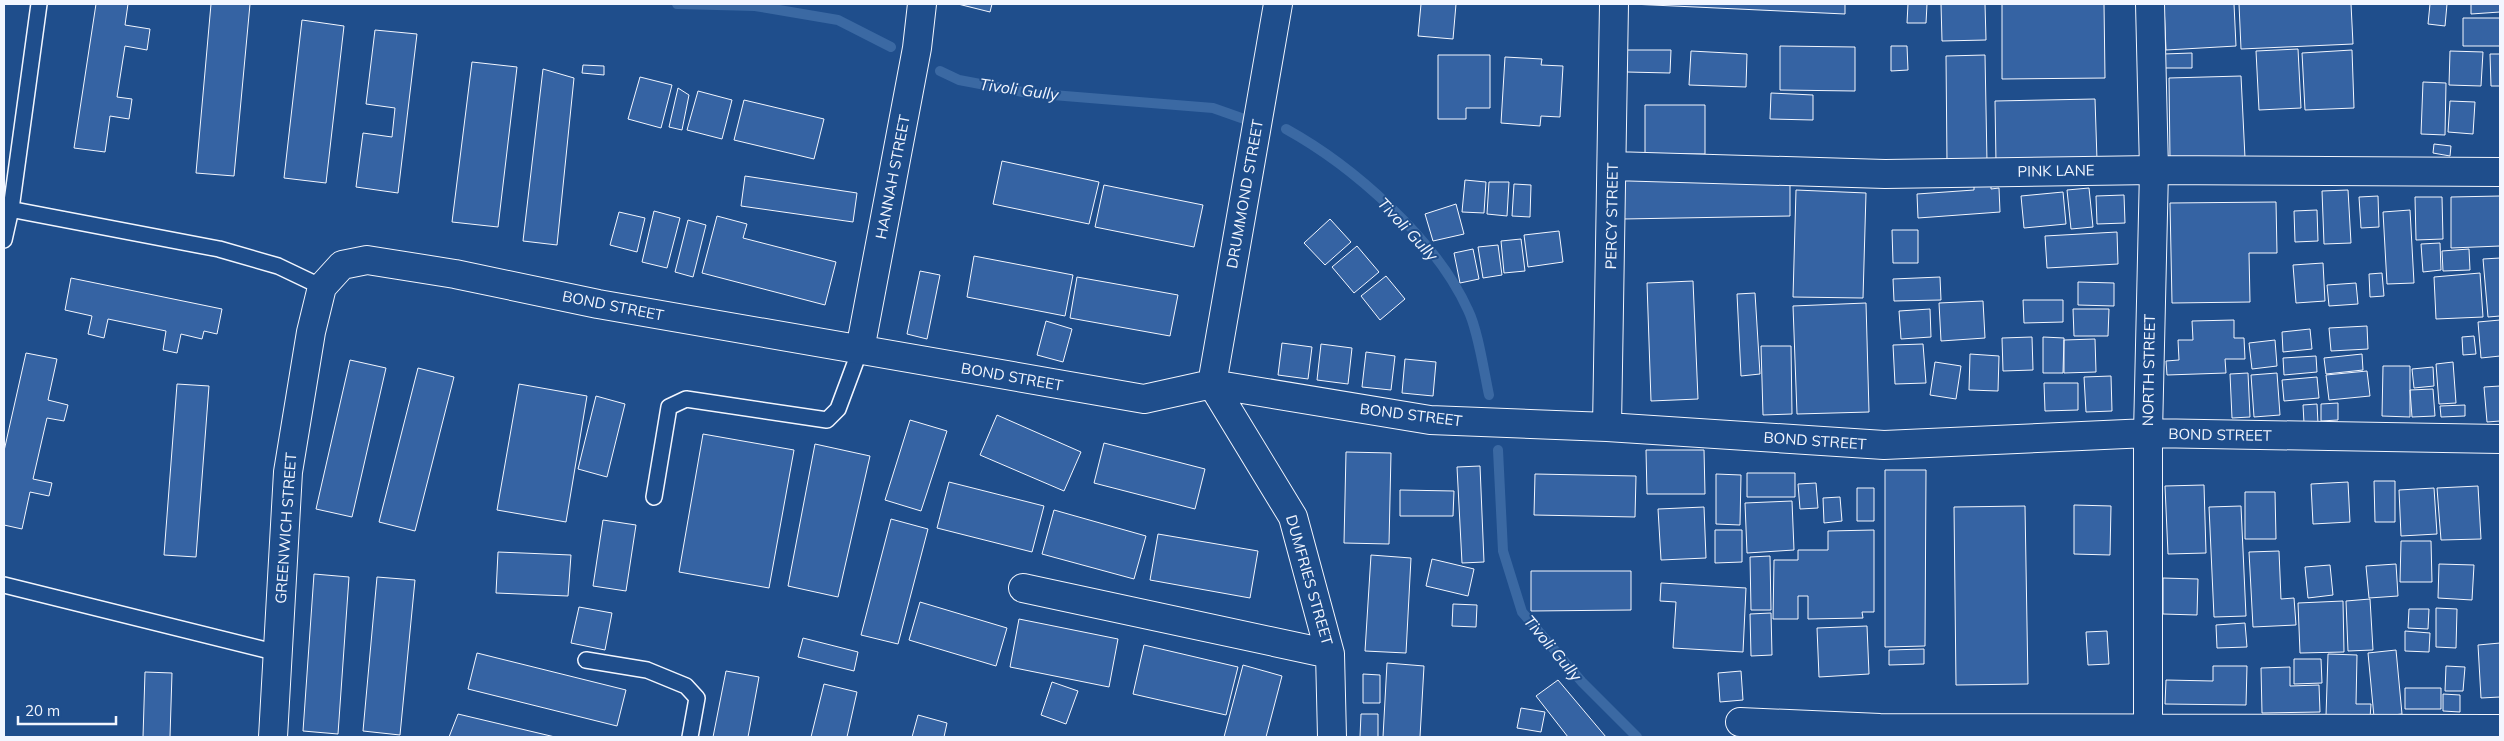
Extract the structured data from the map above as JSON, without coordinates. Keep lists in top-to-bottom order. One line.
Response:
{"streets":{"street":["PINK LANE","HANNAH STREET","DRUMMOND STREET","PERCY STREET","BOND STREET","NORTH STREET","GREENWICH STREET","DUMFRIES STREET"]},"crossings":[["PINK LANE","PERCY STREET"],["PINK LANE","NORTH STREET"],["HANNAH STREET","BOND STREET"],["DRUMMOND STREET","BOND STREET"],["DRUMMOND STREET","DUMFRIES STREET"],["PERCY STREET","BOND STREET"],["BOND STREET","NORTH STREET"],["BOND STREET","GREENWICH STREET"],["BOND STREET","DUMFRIES STREET"]],"water":["Tivoli Gully"],"scale_bar":"20 m"}
